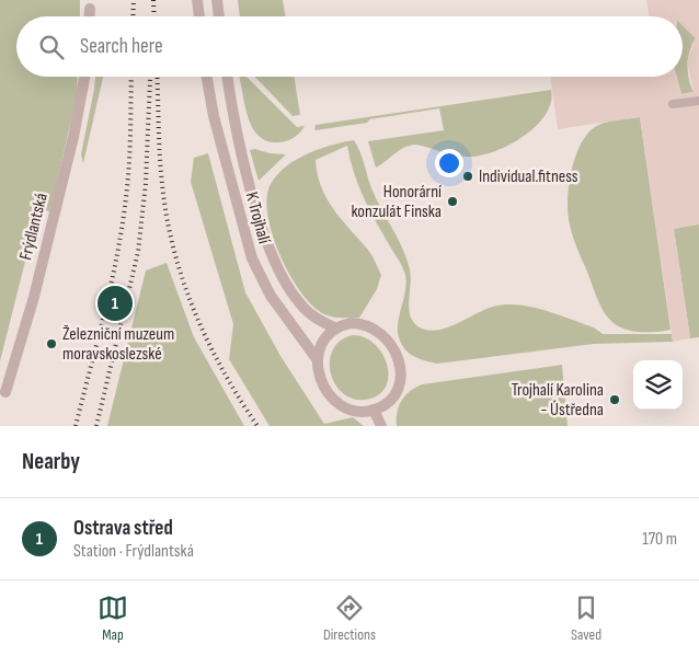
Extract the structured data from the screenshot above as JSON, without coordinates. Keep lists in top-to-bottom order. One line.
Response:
{"streets":{"street":["K Trojhalí","Frýdlantská"]},"places":["Individual.fitness","Honorární konzulát Finska","Železniční muzeum moravskoslezské","Trojhalí Karolina - Ústředna"],"page":{"search":"Search here","pins":"1","heading":"Nearby","list":[{"mark":"1","name":"Ostrava střed","note":"Station · Frýdlantská","value":"170 m"}],"nav":["Map","Directions","Saved"]}}
